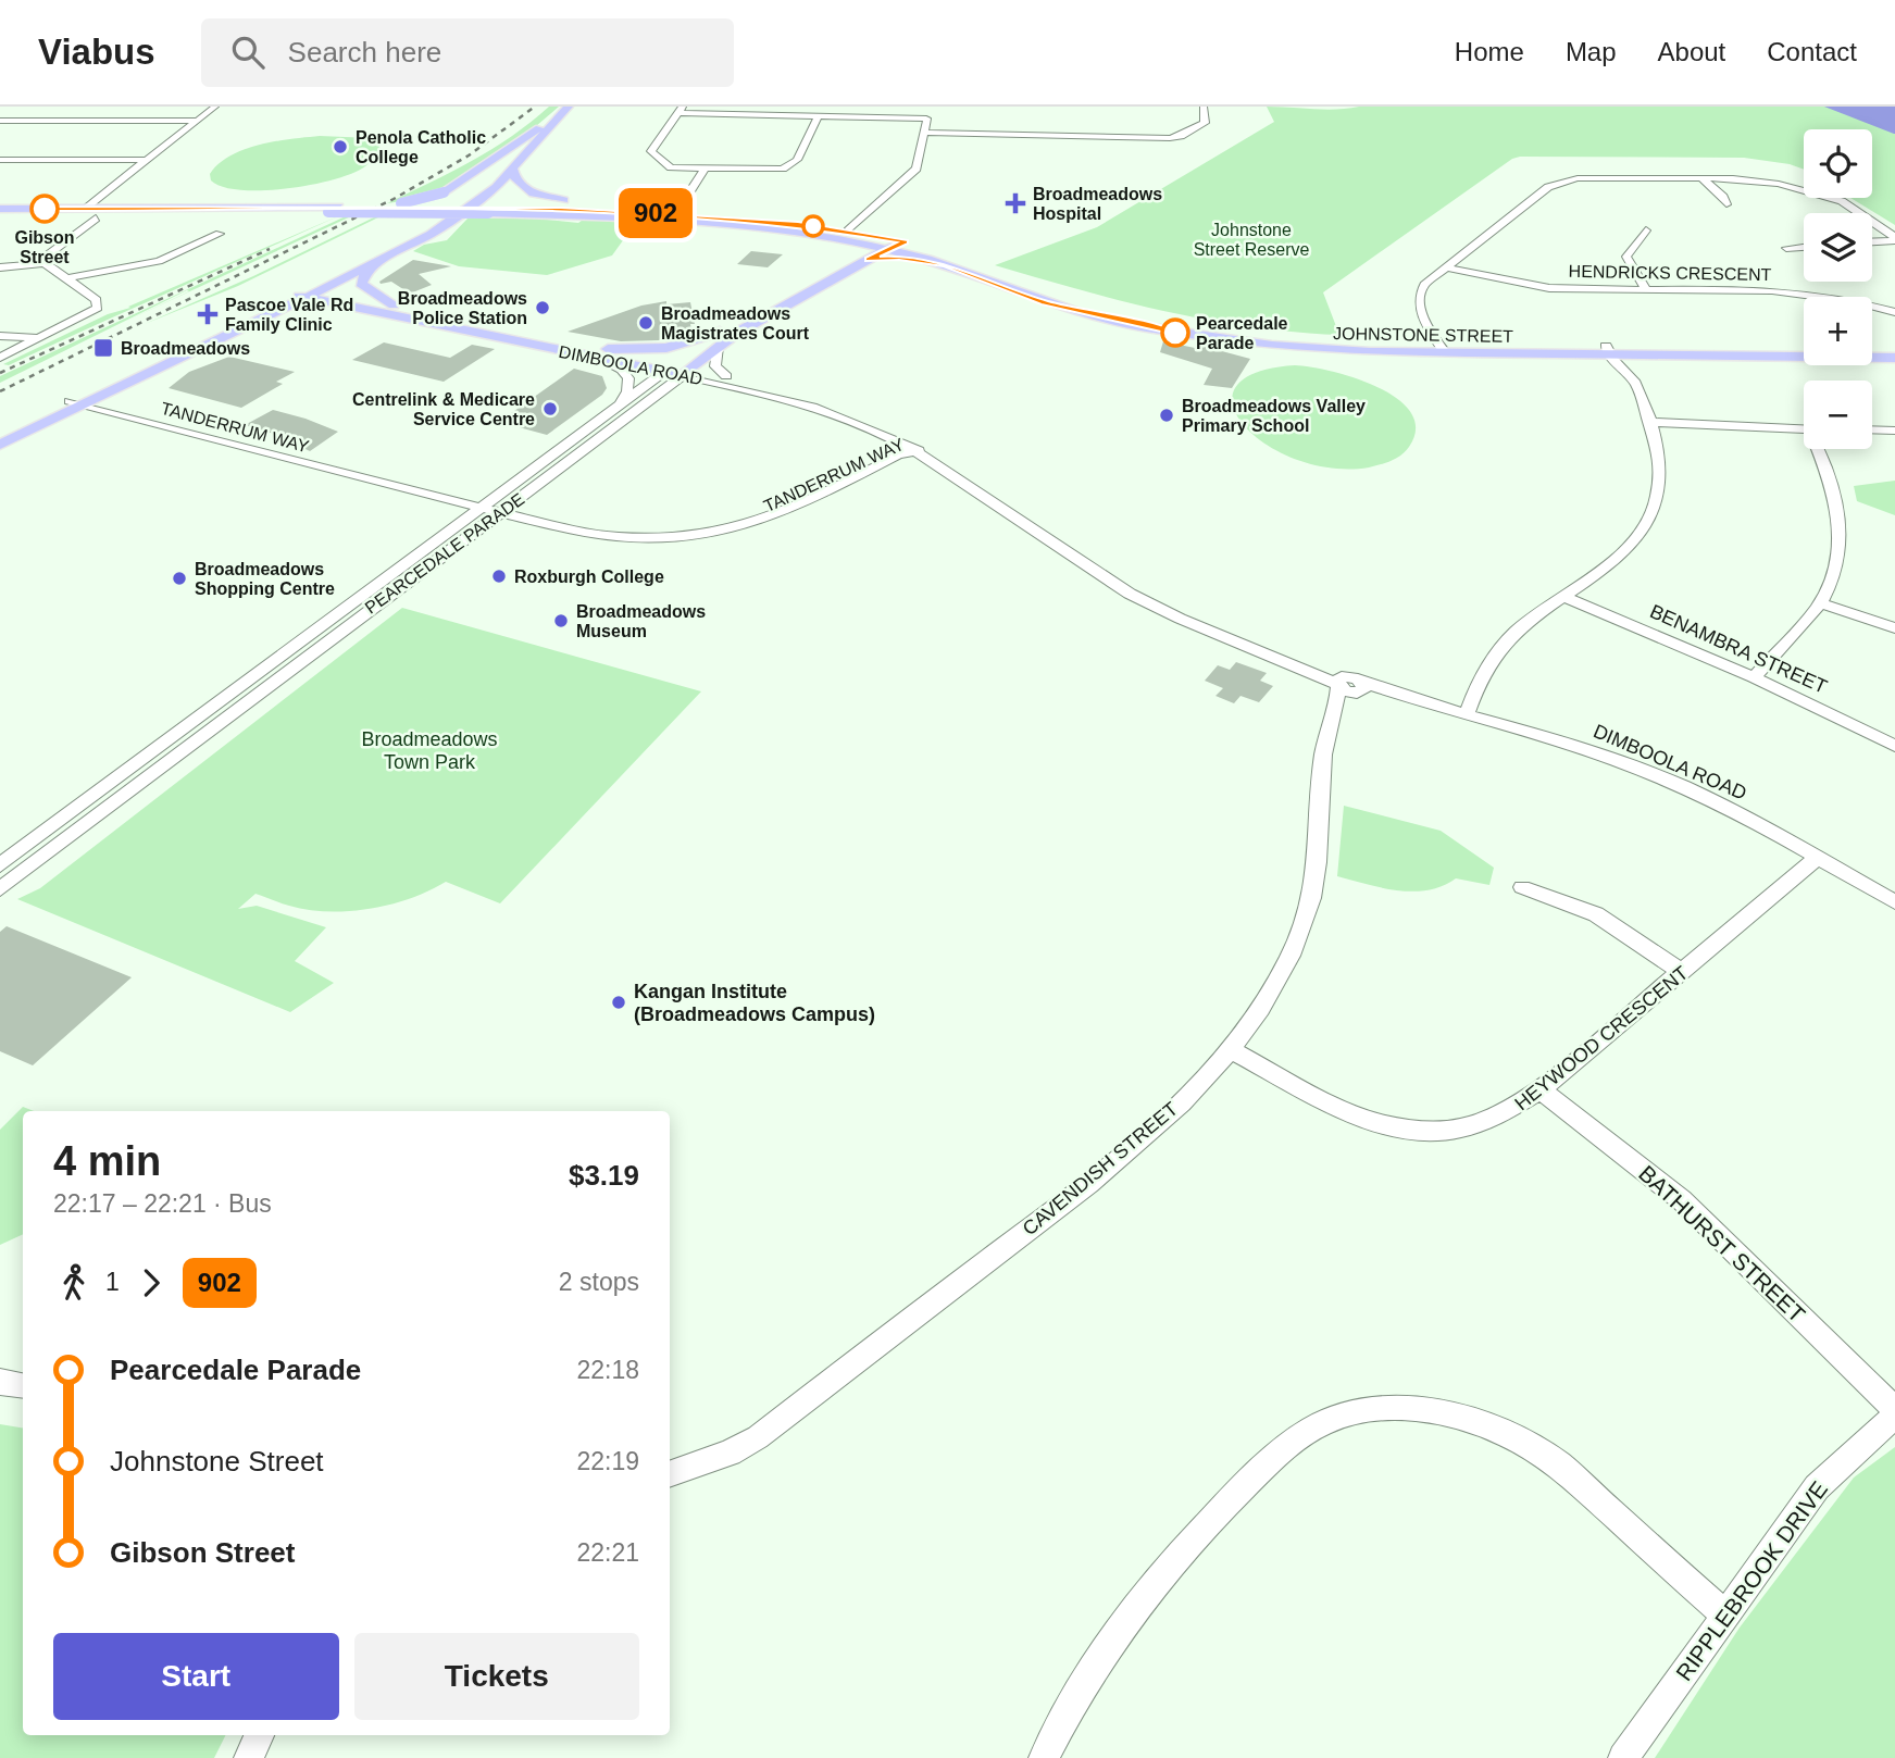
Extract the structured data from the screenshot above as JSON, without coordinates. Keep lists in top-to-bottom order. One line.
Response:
{"streets":{"main road":["JOHNSTONE STREET","DIMBOOLA ROAD","PEARCEDALE PARADE"],"street":["HENDRICKS CRESCENT","TANDERRUM WAY","BENAMBRA STREET","HEYWOOD CRESCENT","CAVENDISH STREET","BATHURST STREET","RIPPLEBROOK DRIVE"]},"crossings":[["JOHNSTONE STREET","PEARCEDALE PARADE"],["DIMBOOLA ROAD","TANDERRUM WAY"],["DIMBOOLA ROAD","PEARCEDALE PARADE"],["DIMBOOLA ROAD","HEYWOOD CRESCENT"],["DIMBOOLA ROAD","CAVENDISH STREET"],["TANDERRUM WAY","PEARCEDALE PARADE"],["HEYWOOD CRESCENT","CAVENDISH STREET"],["HEYWOOD CRESCENT","BATHURST STREET"]],"parks":["Johnstone Street Reserve","Broadmeadows Town Park"],"places":{"other":["Penola Catholic College","Gibson Street","Broadmeadows Police Station","Broadmeadows Magistrates Court","Pearcedale Parade","Centrelink & Medicare Service Centre","Broadmeadows Valley Primary School","Roxburgh College","Broadmeadows Shopping Centre","Broadmeadows Museum","Kangan Institute (Broadmeadows Campus)"],"health":["Broadmeadows Hospital","Pascoe Vale Rd Family Clinic"],"transit":["Broadmeadows"]},"lines":["bus line 902"],"page":{"header":"Viabus","search":"Search here","nav":["Home","Map","About","Contact"],"on_map":"902","map_buttons":["+","−"],"heading":["4 min","22:17 – 22:21 · Bus","$3.19"],"legs":["1","902","2 stops"],"list":[{"name":"Pearcedale Parade","value":"22:18"},{"name":"Johnstone Street","value":"22:19"},{"name":"Gibson Street","value":"22:21"}],"buttons":["Start","Tickets"]}}
